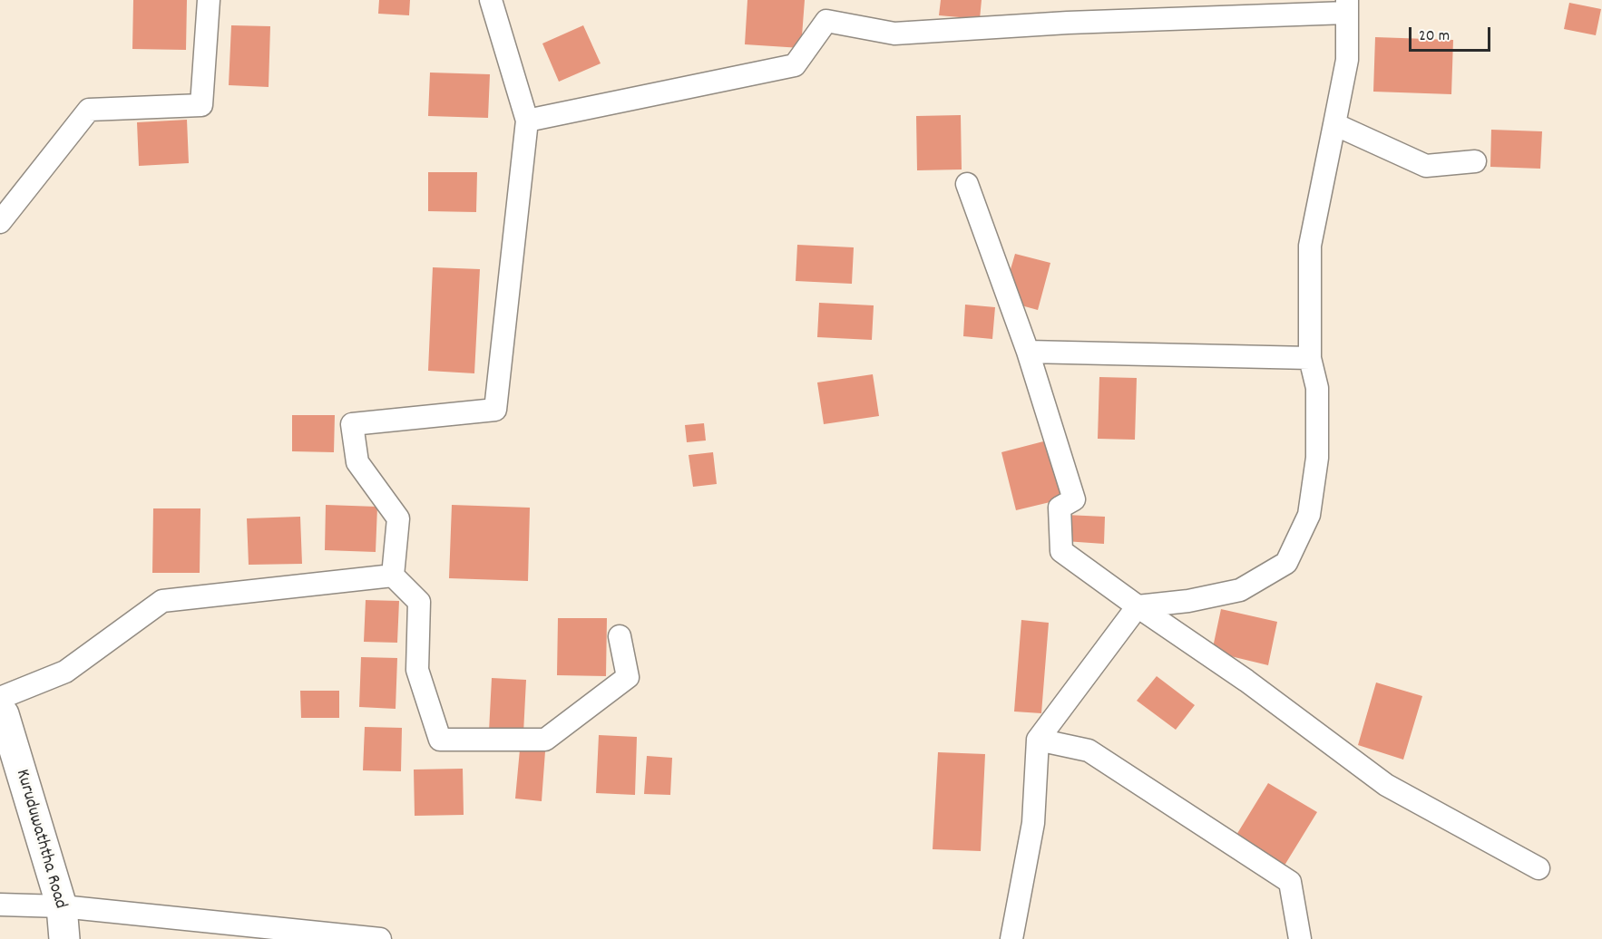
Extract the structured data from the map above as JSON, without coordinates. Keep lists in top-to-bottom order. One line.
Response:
{"streets":{"street":["Kuruduwaththa Road"]},"scale_bar":"20 m"}
